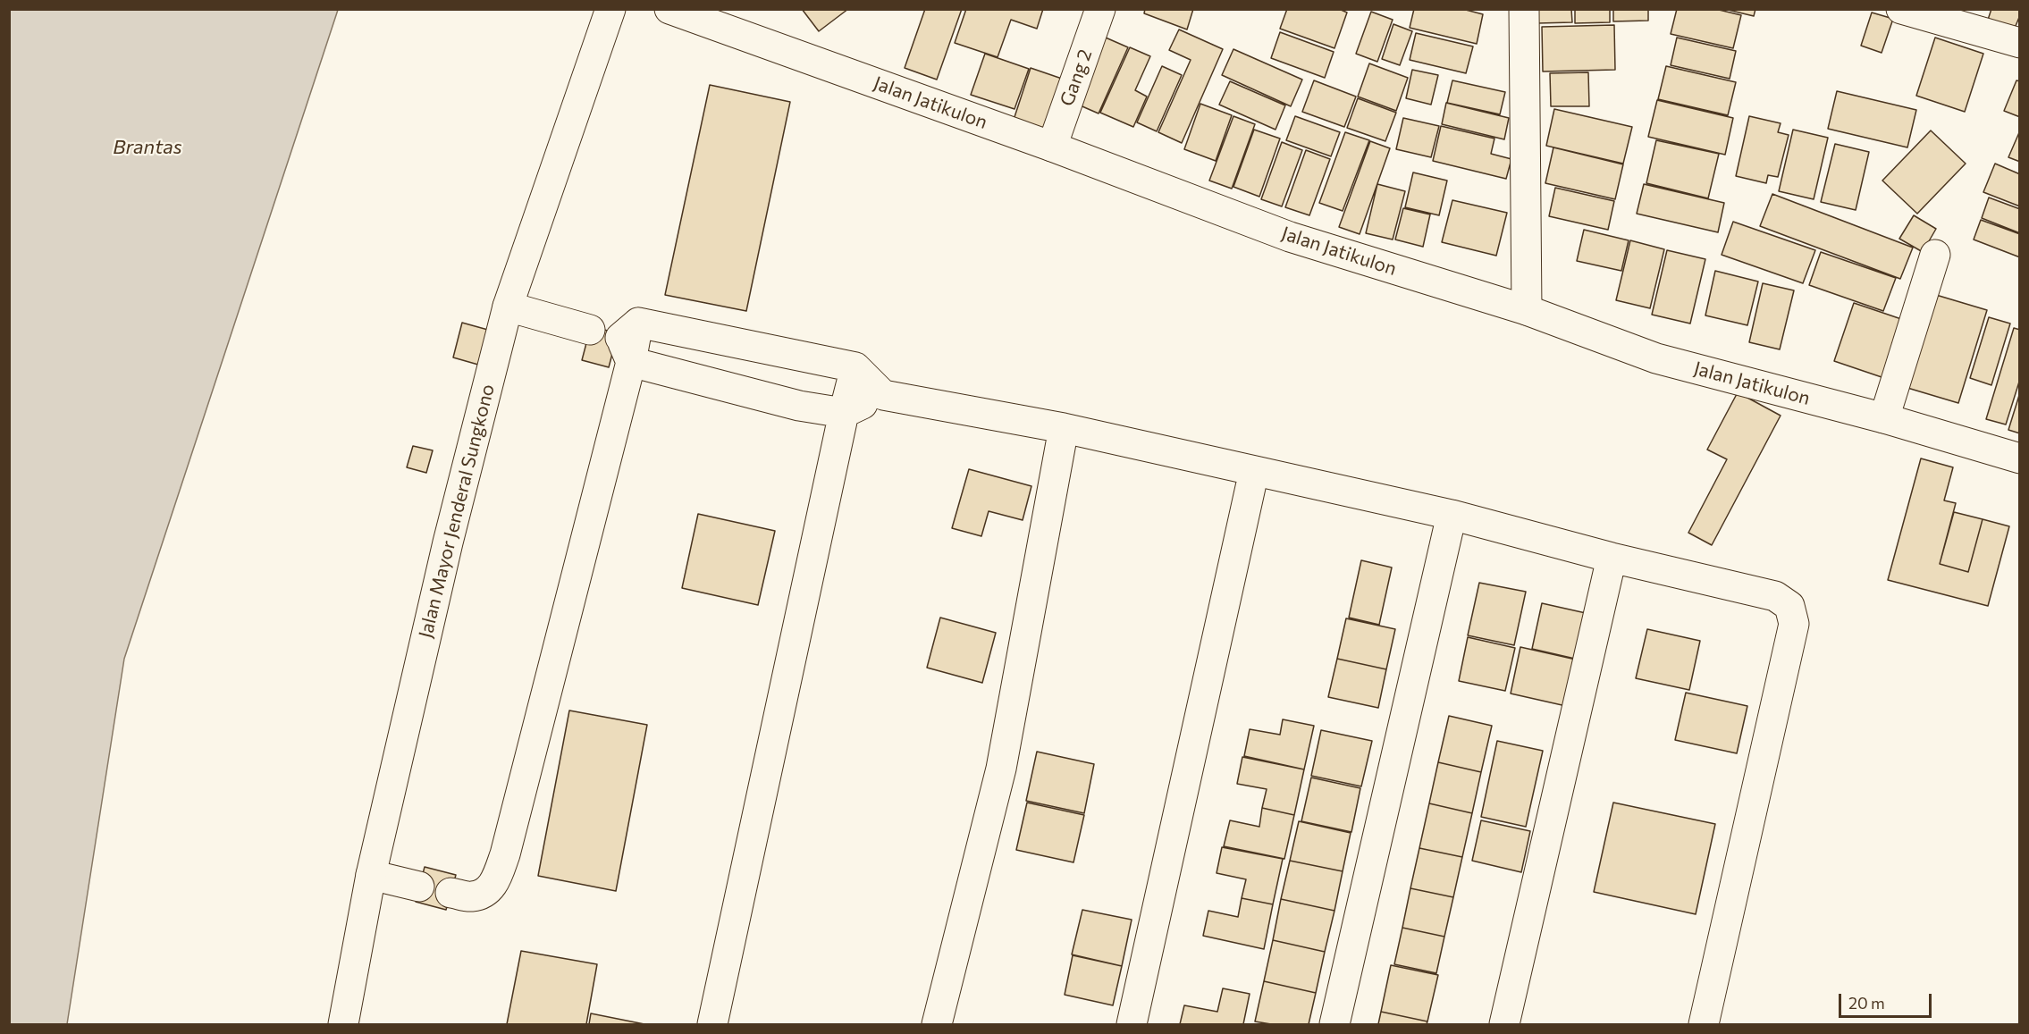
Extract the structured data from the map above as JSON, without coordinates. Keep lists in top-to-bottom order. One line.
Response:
{"streets":{"main road":["Gang 2","Jalan Jatikulon","Jalan Mayor Jenderal Sungkono"]},"crossings":[["Gang 2","Jalan Jatikulon"]],"water":["Brantas"],"scale_bar":"20 m"}
